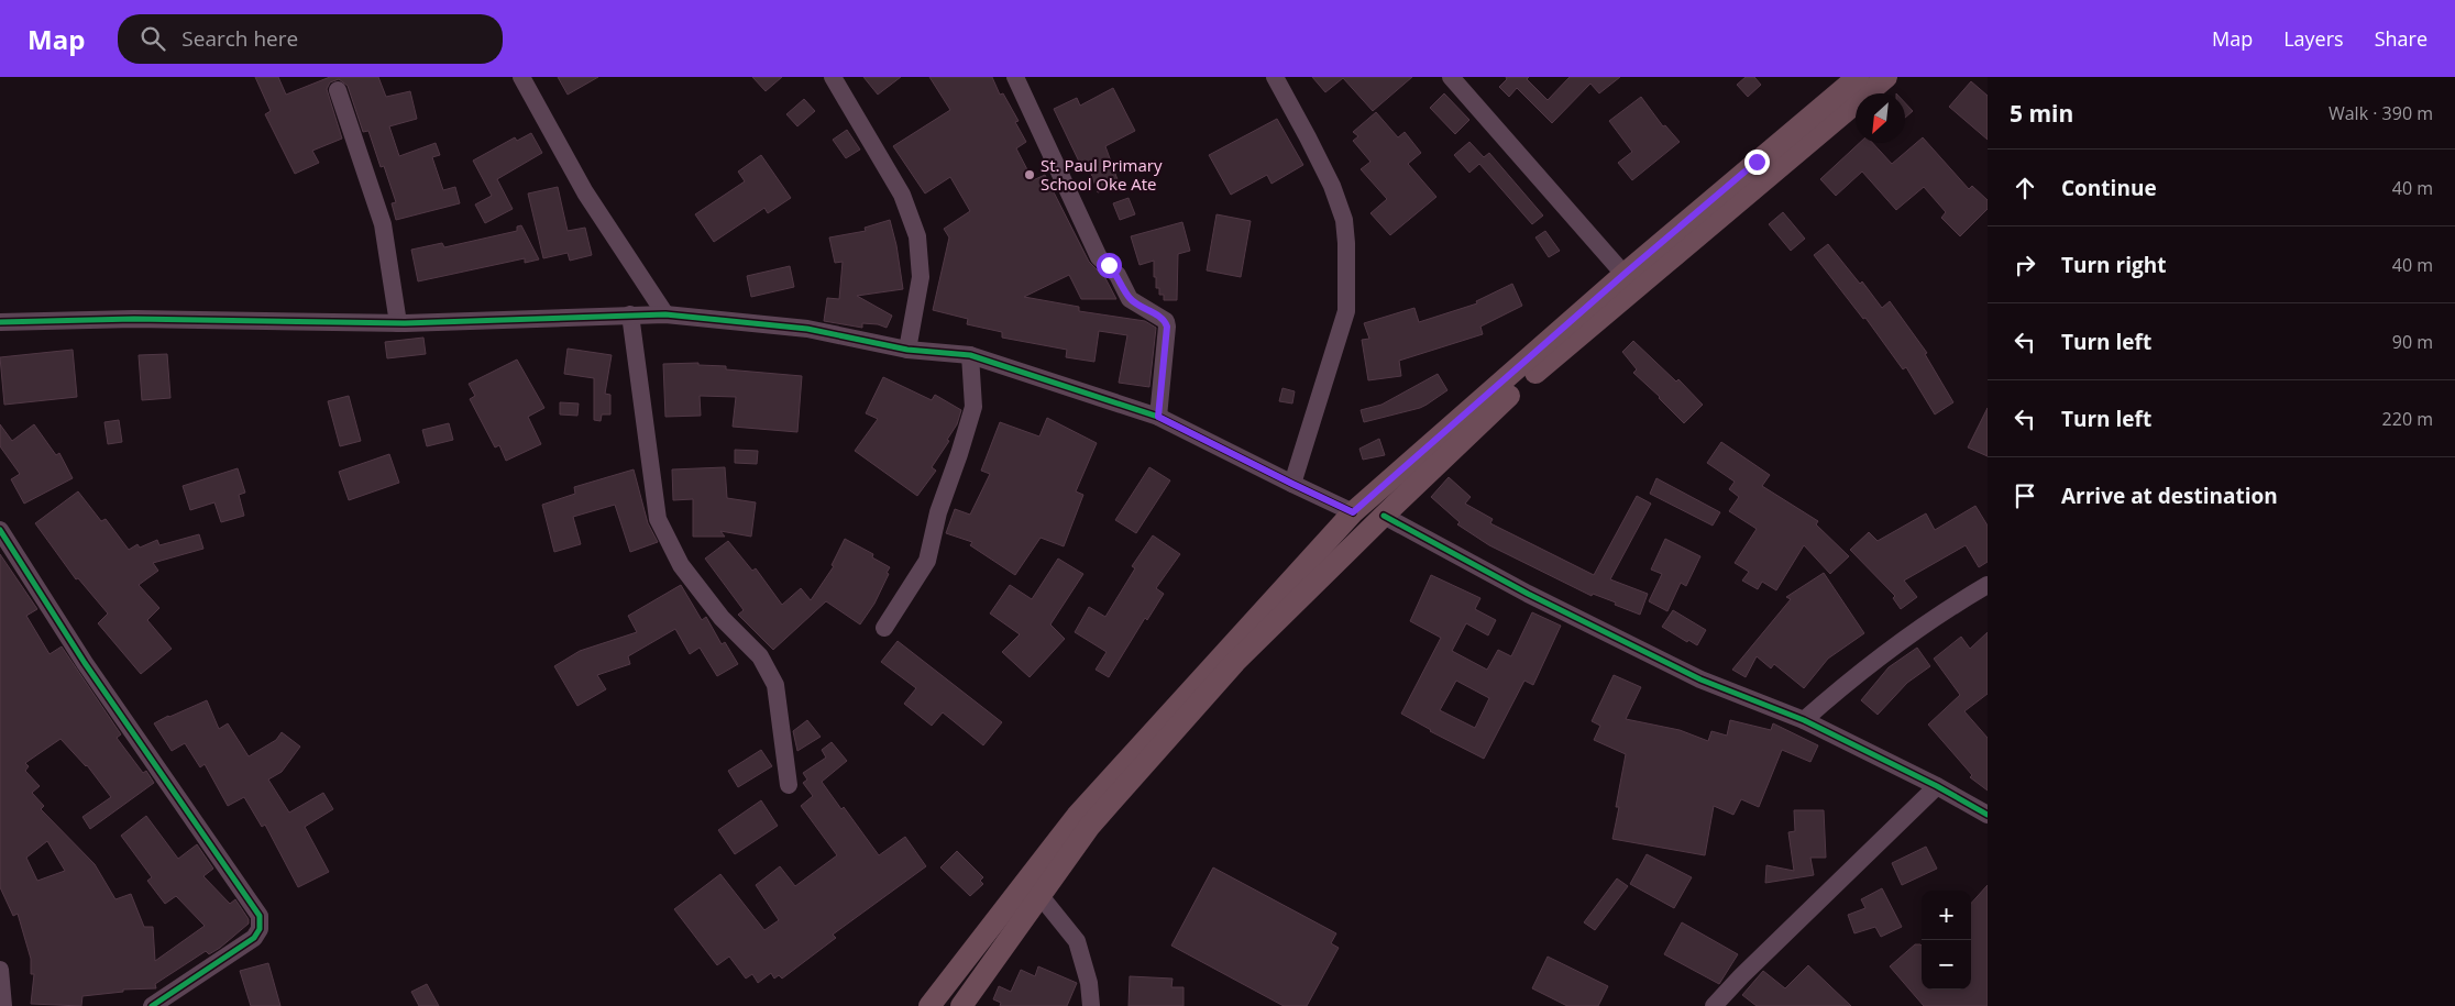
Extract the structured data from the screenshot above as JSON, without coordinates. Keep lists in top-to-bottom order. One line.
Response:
{"places":["St. Paul Primary School Oke Ate"],"north":"bottom left","page":{"header":"Map","search":"Search here","nav":["Map","Layers","Share"],"heading":["5 min","Walk · 390 m"],"list":[["Continue","40 m"],["Turn right","40 m"],["Turn left","90 m"],["Turn left","220 m"],"Arrive at destination"],"map_buttons":["+","−"]}}
